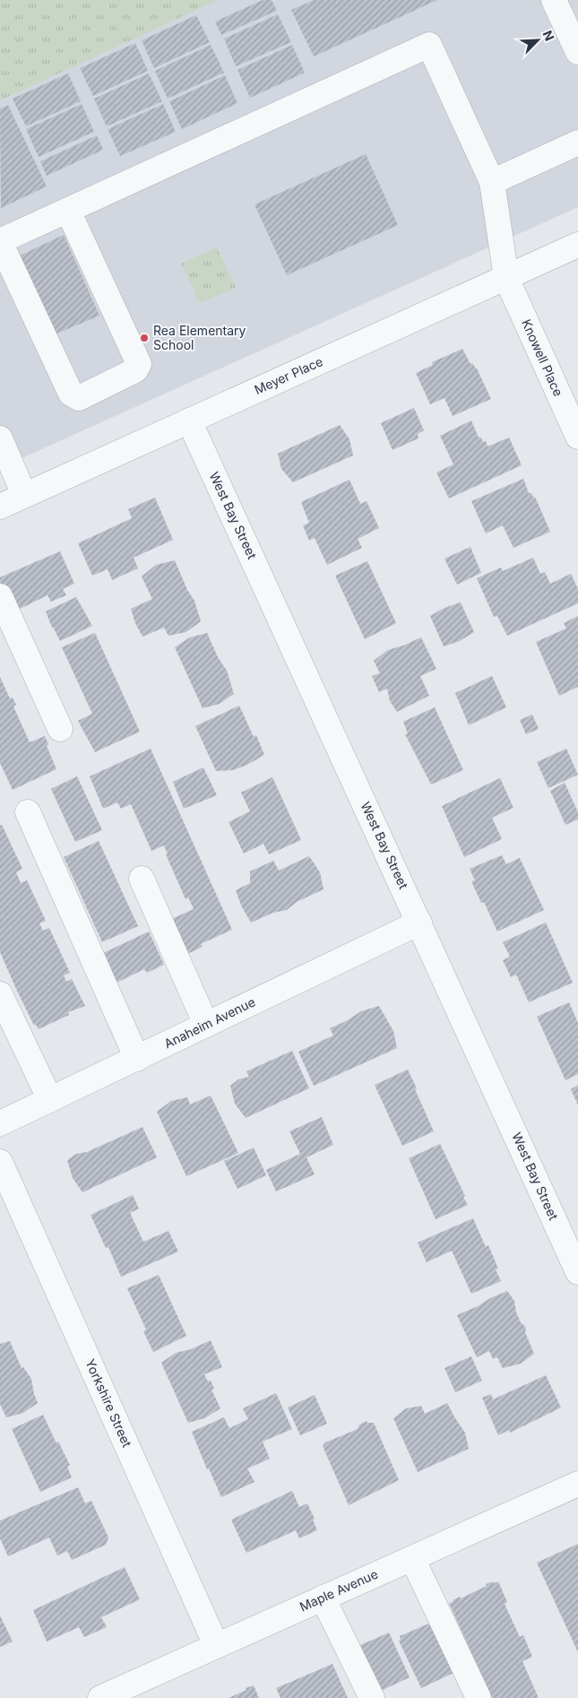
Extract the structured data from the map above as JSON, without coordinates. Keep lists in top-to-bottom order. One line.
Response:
{"streets":{"street":["Knowell Place","Meyer Place","West Bay Street","Anaheim Avenue","Yorkshire Street","Maple Avenue"]},"crossings":[["Knowell Place","Meyer Place"],["Meyer Place","West Bay Street"],["West Bay Street","Anaheim Avenue"],["Yorkshire Street","Maple Avenue"]],"places":["Rea Elementary School"],"north":"top right"}
